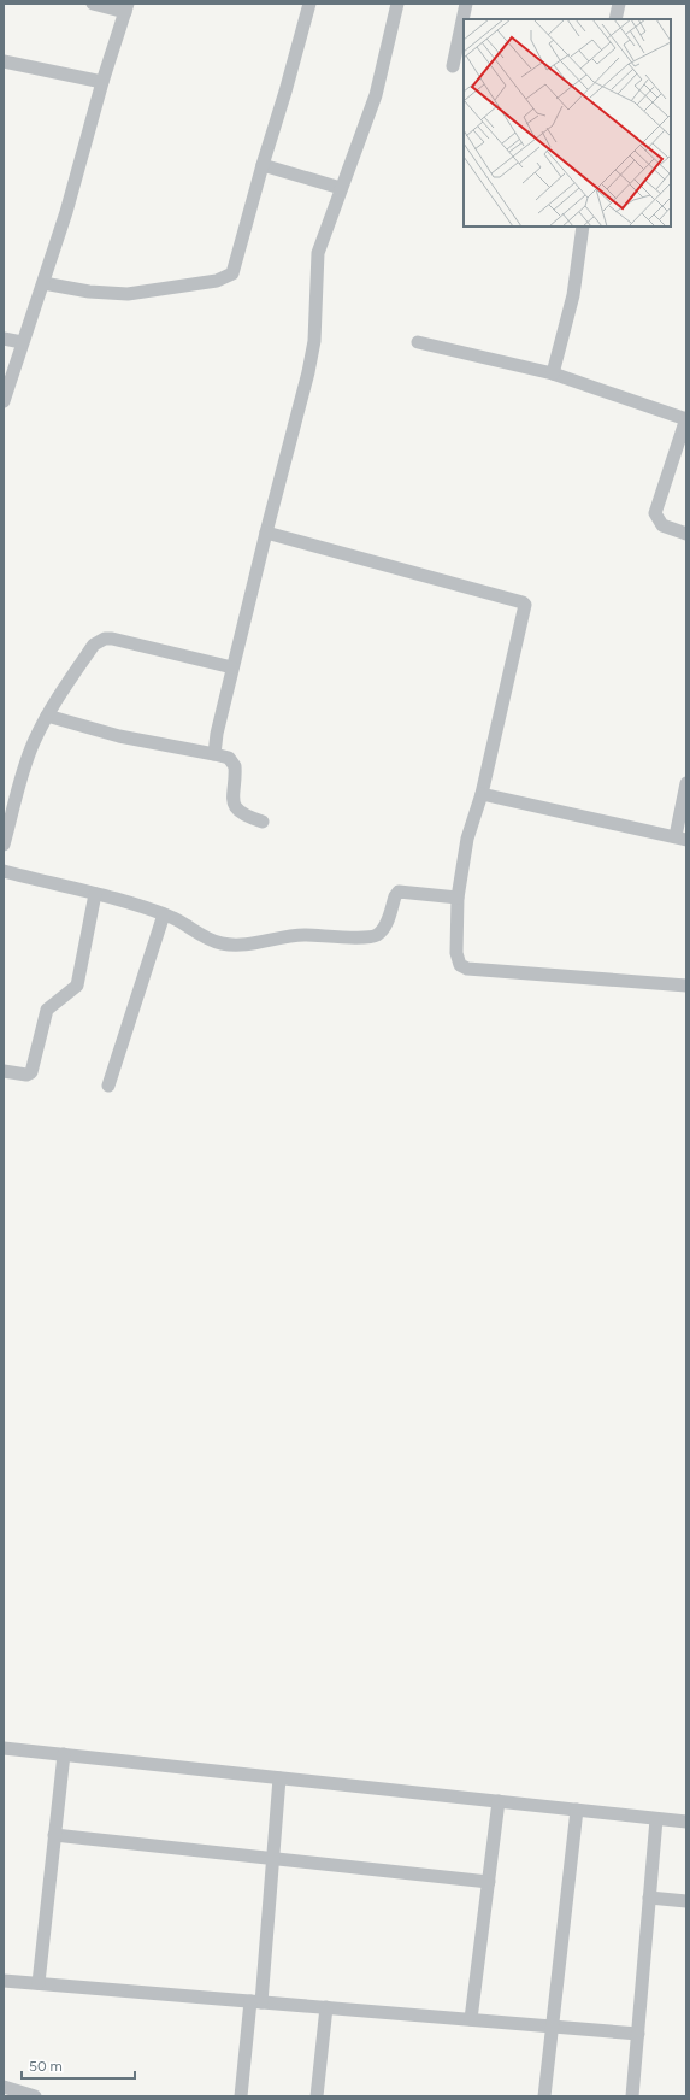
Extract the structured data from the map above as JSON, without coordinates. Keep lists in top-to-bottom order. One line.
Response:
{"scale_bar":"50 m"}
